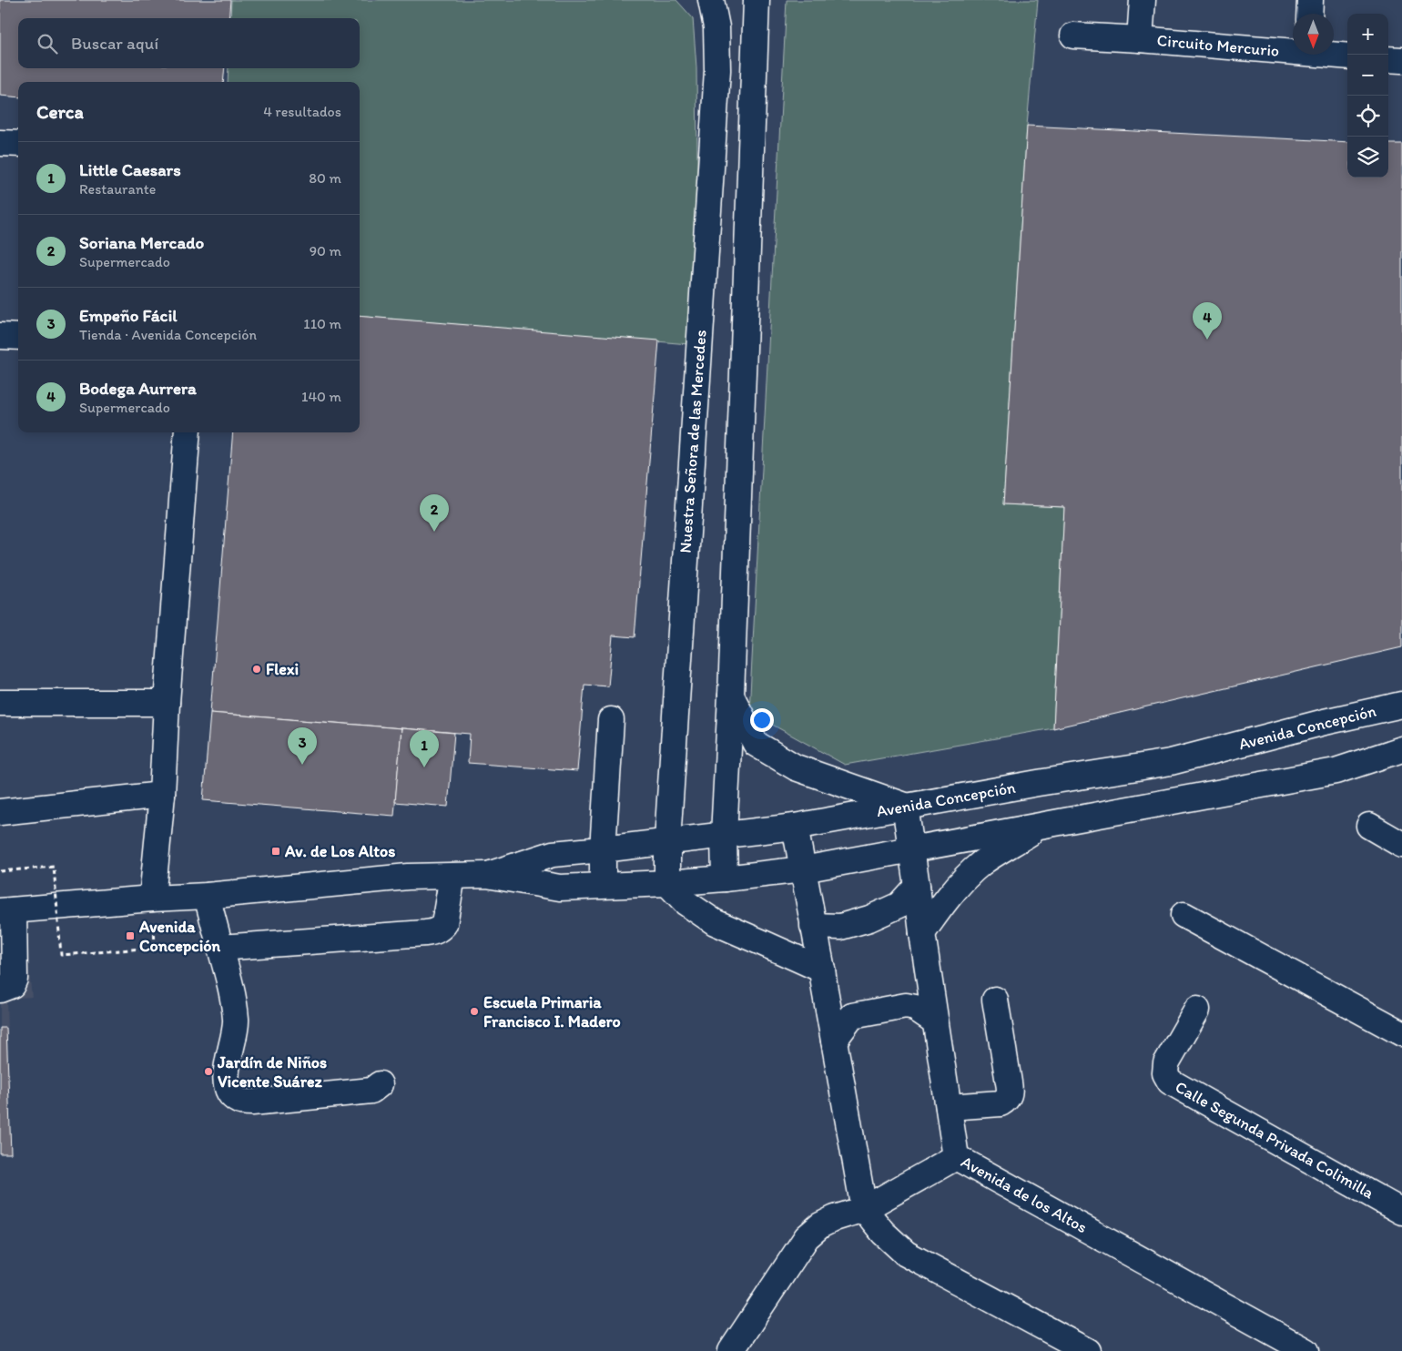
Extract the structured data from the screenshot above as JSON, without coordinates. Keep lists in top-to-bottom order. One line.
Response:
{"streets":{"street":["Circuito Mercurio","Nuestra Señora de las Mercedes","Avenida Concepción","Calle Segunda Privada Colimilla","Avenida de los Altos"]},"crossings":[["Nuestra Señora de las Mercedes","Avenida Concepción"],["Avenida Concepción","Avenida de los Altos"]],"places":{"other":["Flexi","Escuela Primaria Francisco I. Madero","Jardín de Niños Vicente Suárez"],"transit":["Av. de Los Altos","Avenida Concepción"]},"north":"bottom","page":{"map_buttons":["+","−"],"search":"Buscar aquí","heading":["Cerca","4 resultados"],"list":[{"mark":"1","name":"Little Caesars","note":"Restaurante","value":"80 m"},{"mark":"2","name":"Soriana Mercado","note":"Supermercado","value":"90 m"},{"mark":"3","name":"Empeño Fácil","note":"Tienda · Avenida Concepción","value":"110 m"},{"mark":"4","name":"Bodega Aurrera","note":"Supermercado","value":"140 m"}],"pins":["4","2","3","1"]}}
